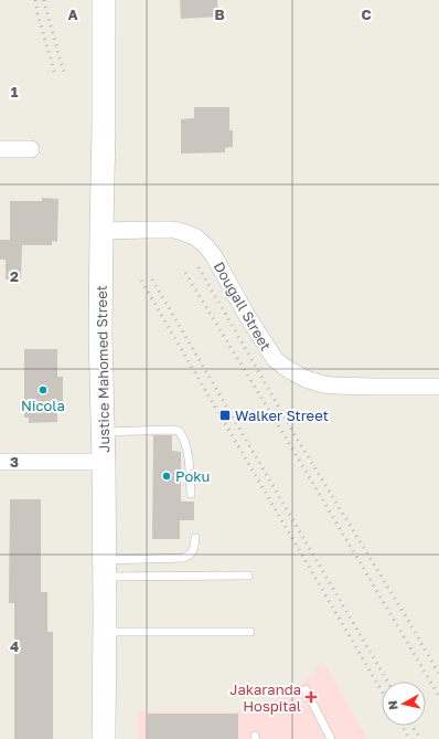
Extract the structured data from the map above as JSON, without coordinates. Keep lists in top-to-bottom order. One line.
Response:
{"streets":{"main road":["Justice Mahomed Street"],"street":["Dougall Street"]},"crossings":[["Dougall Street","Justice Mahomed Street"]],"places":{"other":["Nicola","Poku"],"transit":["Walker Street"],"health":["Jakaranda Hospital"]},"north":"left","grid":{"columns":["A","B","C"],"rows":["1","2","3","4"]}}
